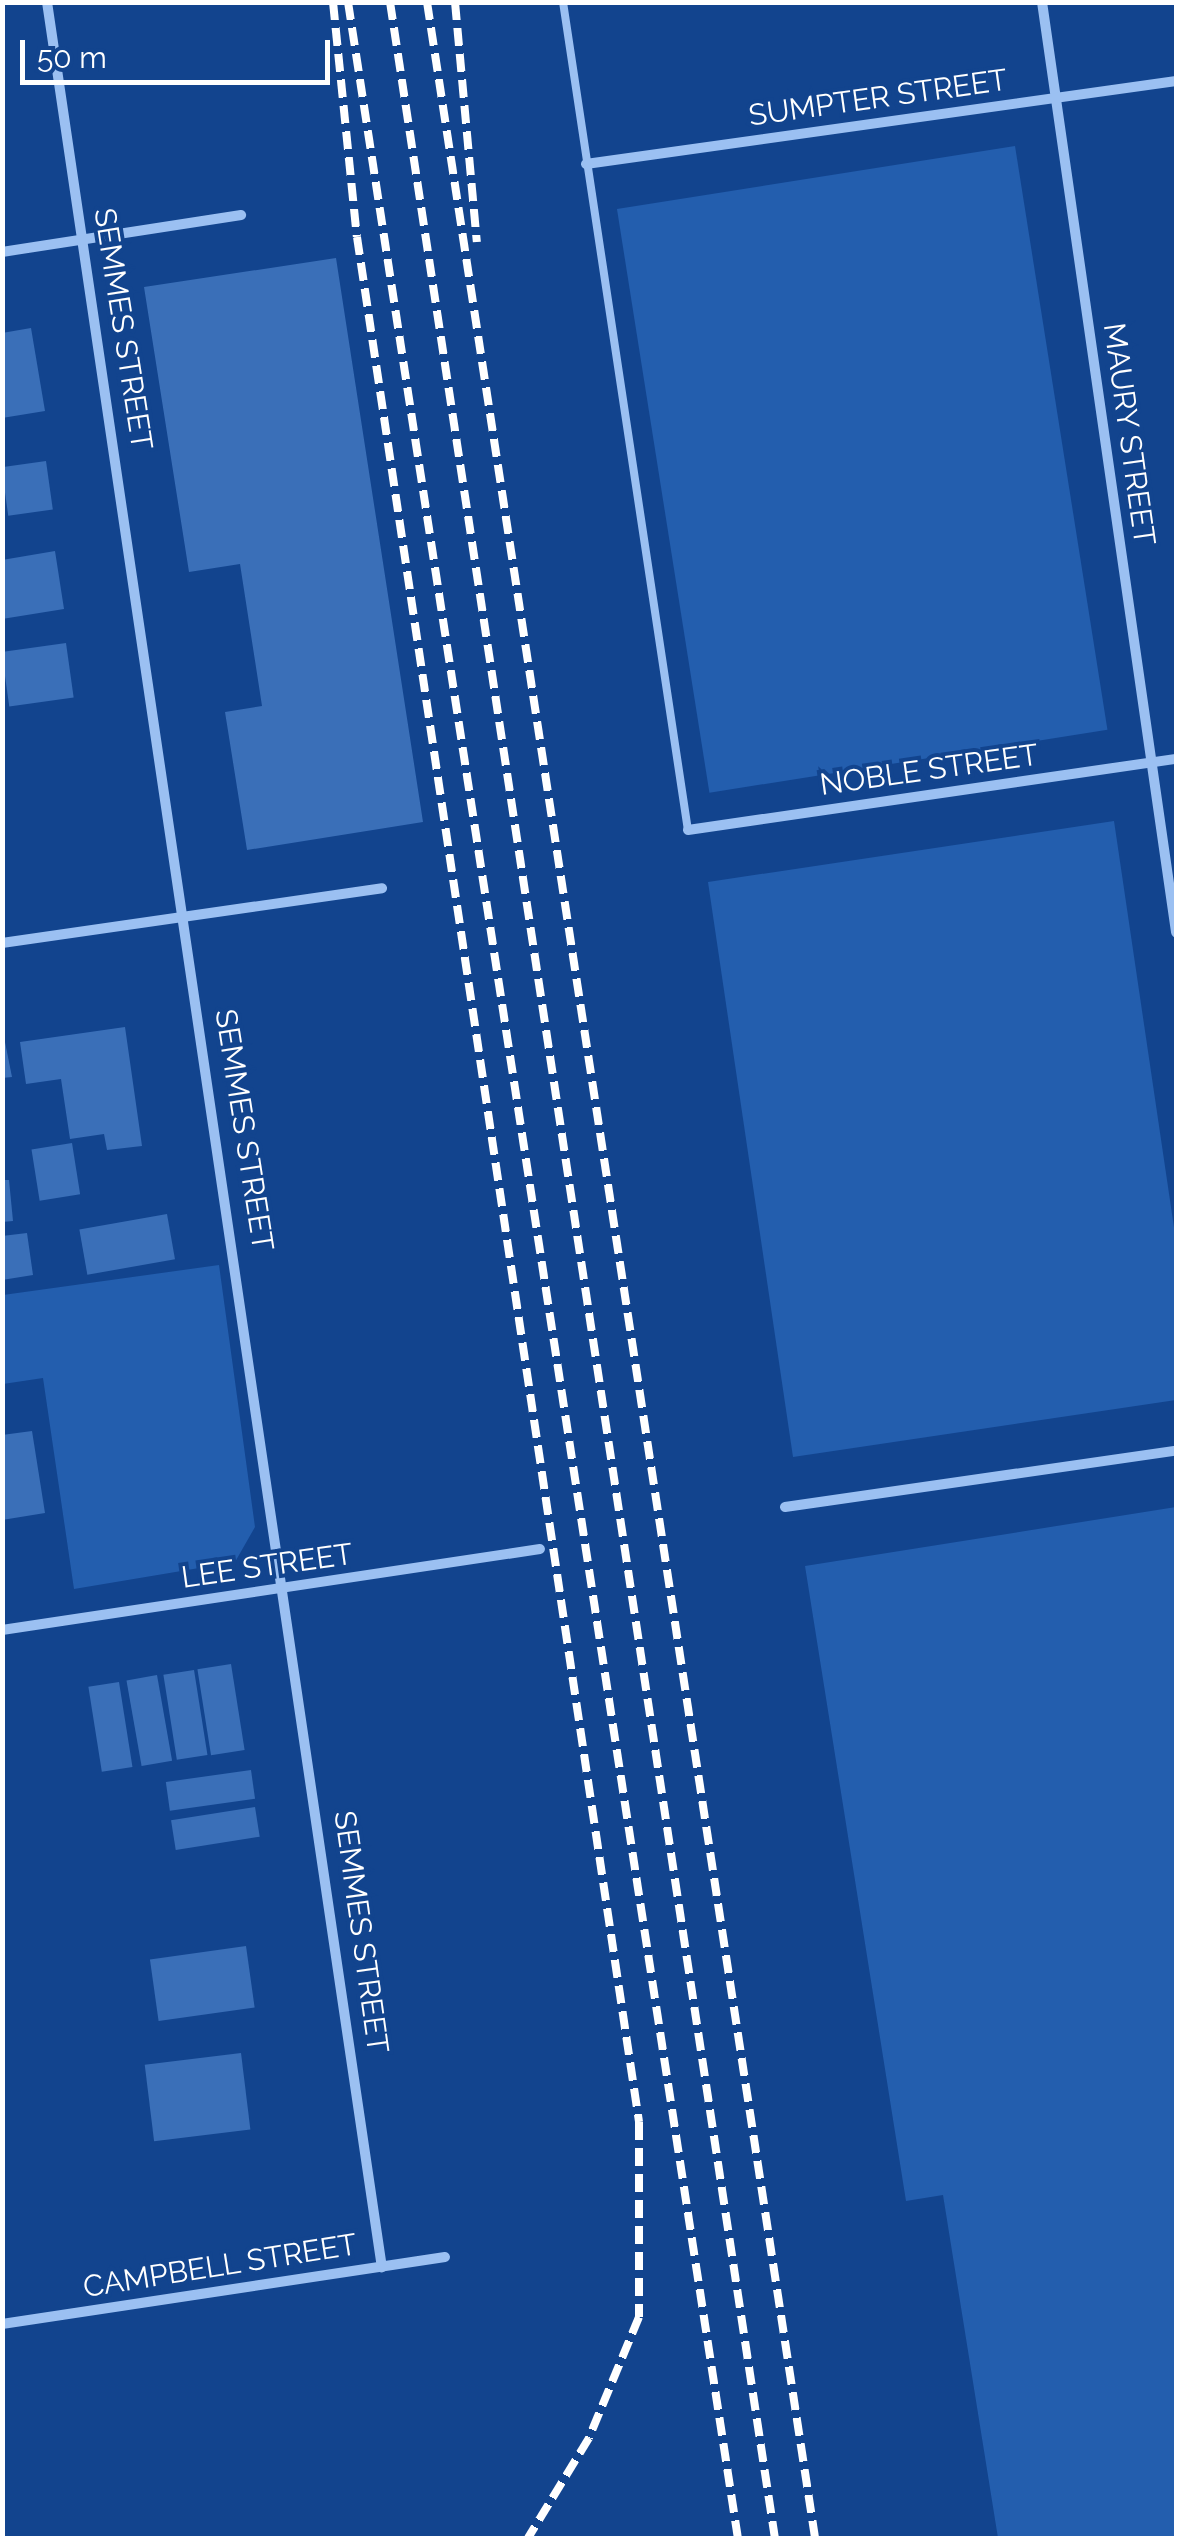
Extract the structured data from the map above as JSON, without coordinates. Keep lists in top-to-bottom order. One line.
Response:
{"streets":{"street":["SUMPTER STREET","SEMMES STREET","MAURY STREET","NOBLE STREET","LEE STREET","CAMPBELL STREET"]},"crossings":[["SUMPTER STREET","MAURY STREET"],["SEMMES STREET","LEE STREET"],["SEMMES STREET","CAMPBELL STREET"],["MAURY STREET","NOBLE STREET"]],"scale_bar":"50 m"}
